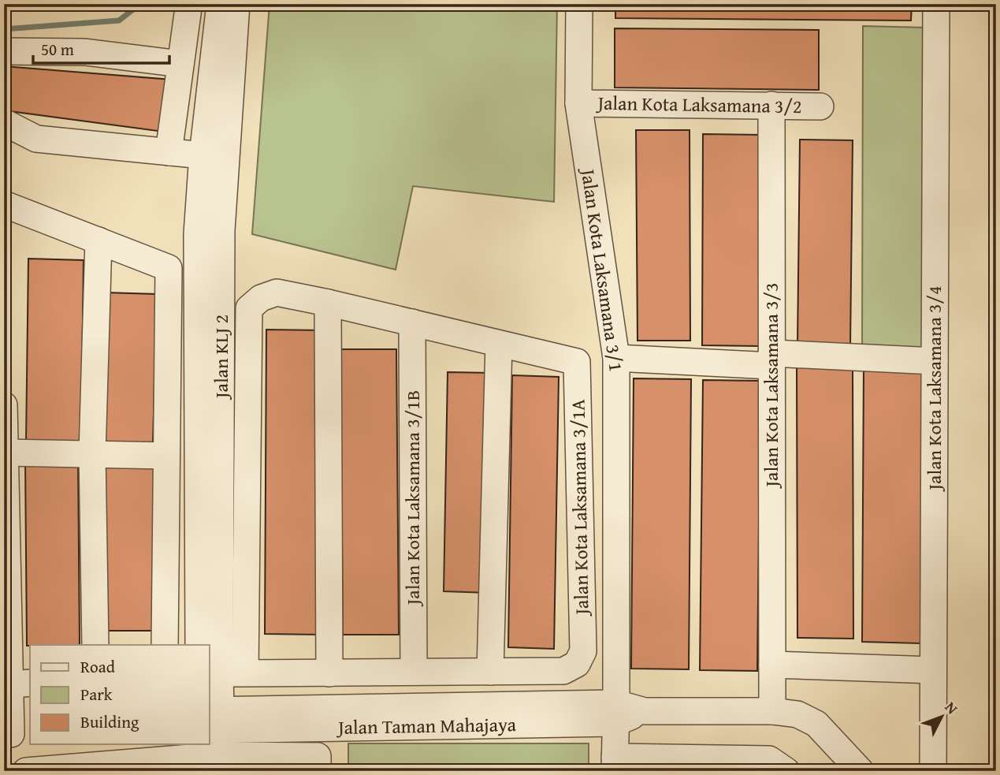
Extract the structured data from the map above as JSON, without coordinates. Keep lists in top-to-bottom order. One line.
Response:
{"streets":{"street":["Jalan Kota Laksamana 3/2","Jalan Kota Laksamana 3/1","Jalan KLJ 2","Jalan Kota Laksamana 3/3","Jalan Kota Laksamana 3/4","Jalan Kota Laksamana 3/1B","Jalan Kota Laksamana 3/1A","Jalan Taman Mahajaya"]},"crossings":[["Jalan Kota Laksamana 3/2","Jalan Kota Laksamana 3/1"],["Jalan Kota Laksamana 3/2","Jalan Kota Laksamana 3/3"],["Jalan Kota Laksamana 3/1","Jalan Taman Mahajaya"],["Jalan KLJ 2","Jalan Taman Mahajaya"],["Jalan Kota Laksamana 3/3","Jalan Taman Mahajaya"]],"legend":["Road","Park","Building"],"scale_bar":"50 m","north":"top right"}
